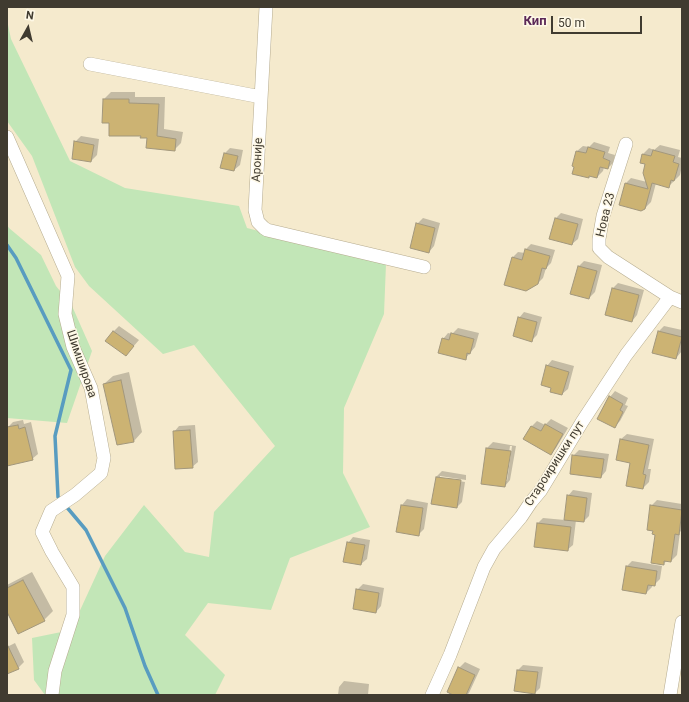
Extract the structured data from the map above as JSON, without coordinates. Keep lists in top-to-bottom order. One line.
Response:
{"streets":{"street":["Ароније","Нова 23","Шимширова","Староиришки пут"]},"crossings":[["Нова 23","Староиришки пут"]],"districts":["Кип"],"scale_bar":"50 m","north":"top"}
